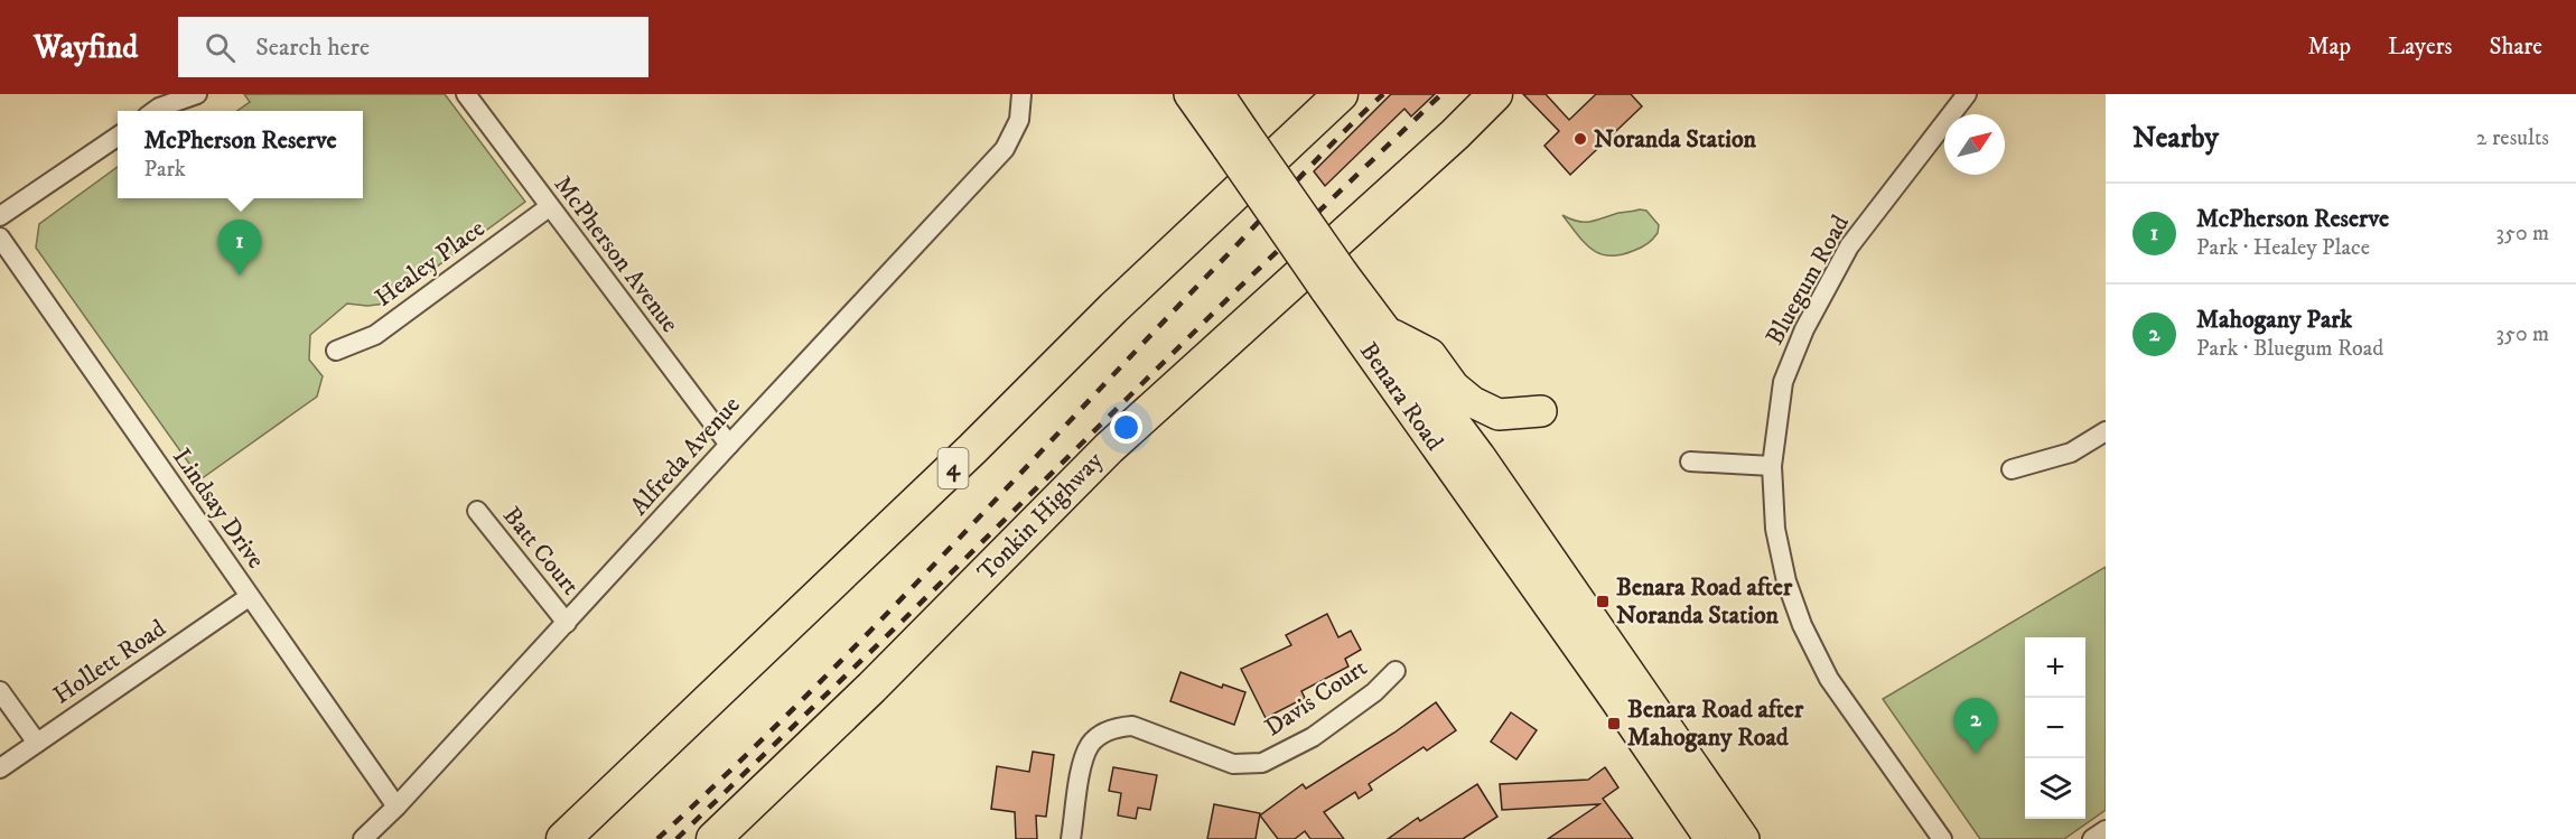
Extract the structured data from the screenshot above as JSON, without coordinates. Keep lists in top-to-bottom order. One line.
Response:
{"streets":{"highway":["4","Tonkin Highway"],"main road":["Benara Road"],"street":["McPherson Avenue","Healey Place","Bluegum Road","Alfreda Avenue","Lindsay Drive","Batt Court","Hollett Road","Davis Court"]},"crossings":[["McPherson Avenue","Healey Place"],["McPherson Avenue","Alfreda Avenue"],["Alfreda Avenue","Lindsay Drive"],["Alfreda Avenue","Batt Court"],["Lindsay Drive","Hollett Road"]],"places":{"other":["Noranda Station"],"transit":["Benara Road after Noranda Station","Benara Road after Mahogany Road"]},"north":"top right","page":{"header":"Wayfind","search":"Search here","nav":["Map","Layers","Share"],"heading":["Nearby","2 results"],"popup":["McPherson Reserve","Park"],"list":[{"mark":"1","name":"McPherson Reserve","note":"Park · Healey Place","value":"350 m"},{"mark":"2","name":"Mahogany Park","note":"Park · Bluegum Road","value":"350 m"}],"pins":["1","2"],"map_buttons":["+","−"]}}
